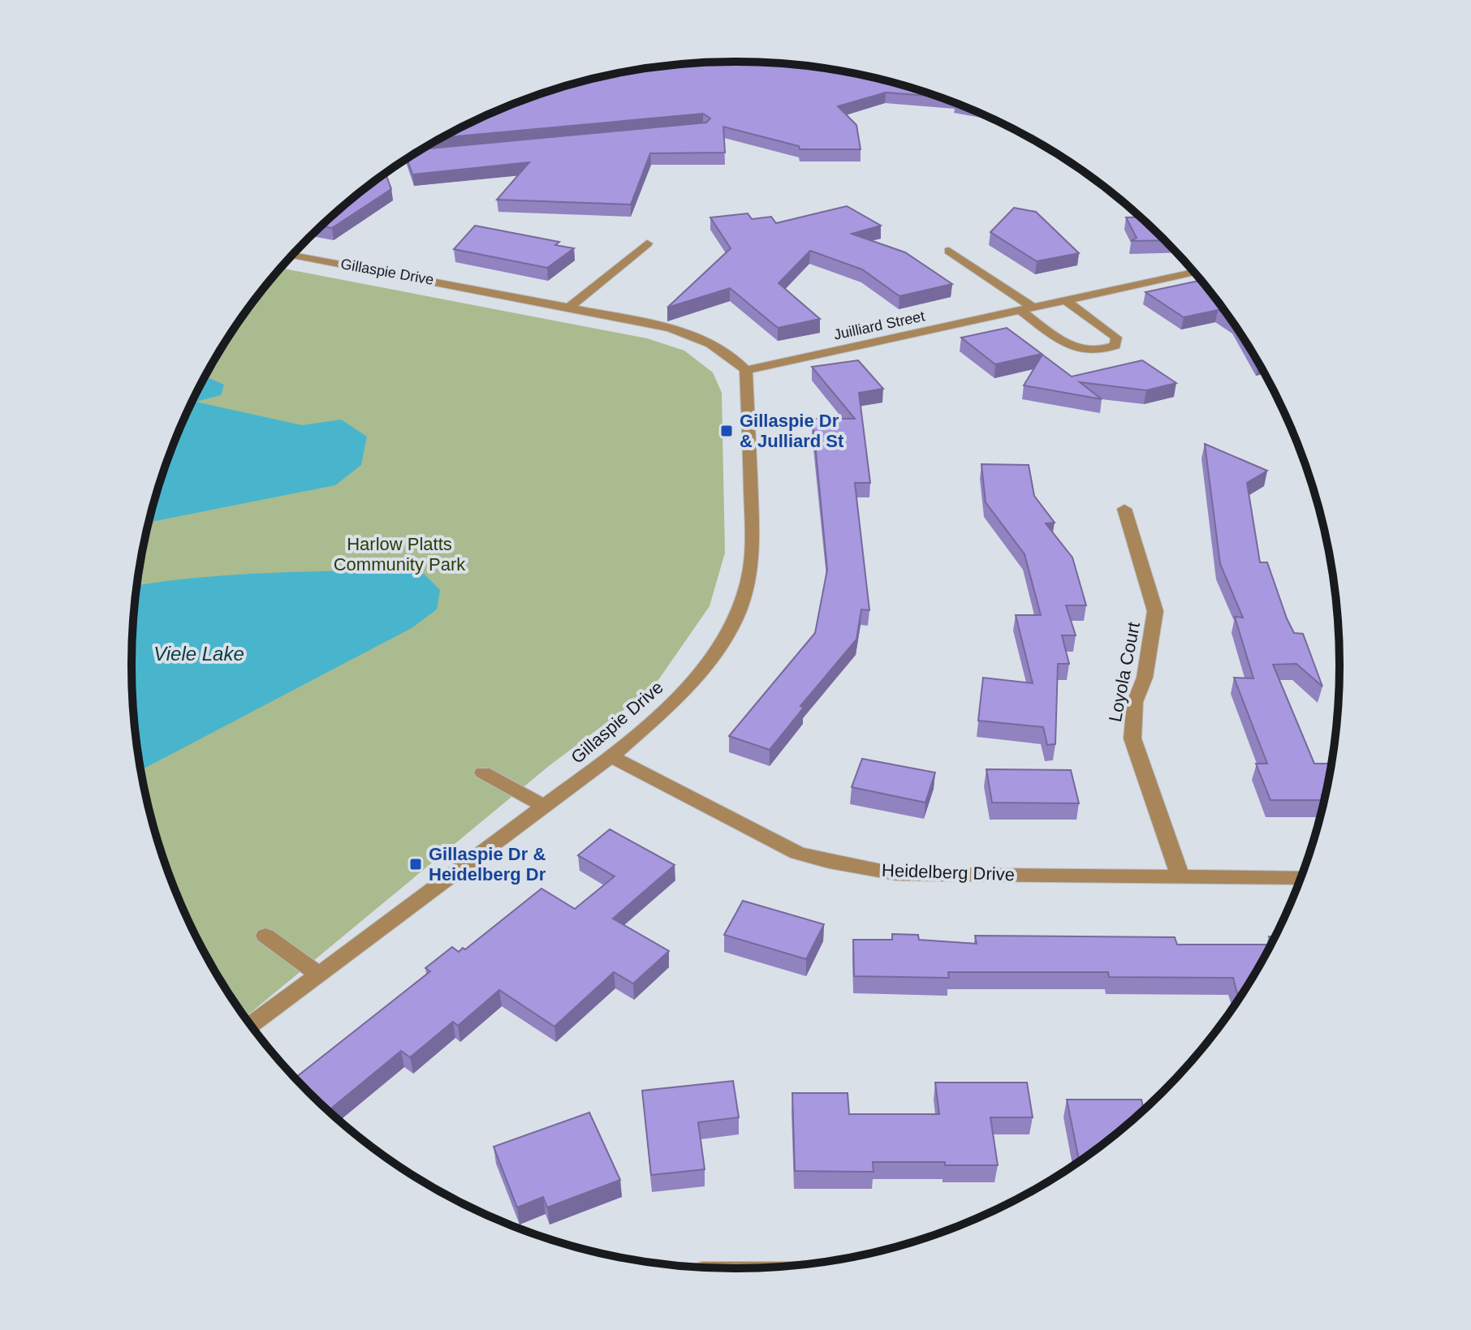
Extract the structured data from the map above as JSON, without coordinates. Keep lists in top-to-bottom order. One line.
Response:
{"streets":{"street":["Gillaspie Drive","Juilliard Street","Loyola Court","Heidelberg Drive"]},"crossings":[["Gillaspie Drive","Juilliard Street"],["Gillaspie Drive","Heidelberg Drive"],["Loyola Court","Heidelberg Drive"]],"water":["Viele Lake"],"parks":["Harlow Platts Community Park"],"places":{"transit":["Gillaspie Dr & Julliard St","Gillaspie Dr & Heidelberg Dr"]}}
